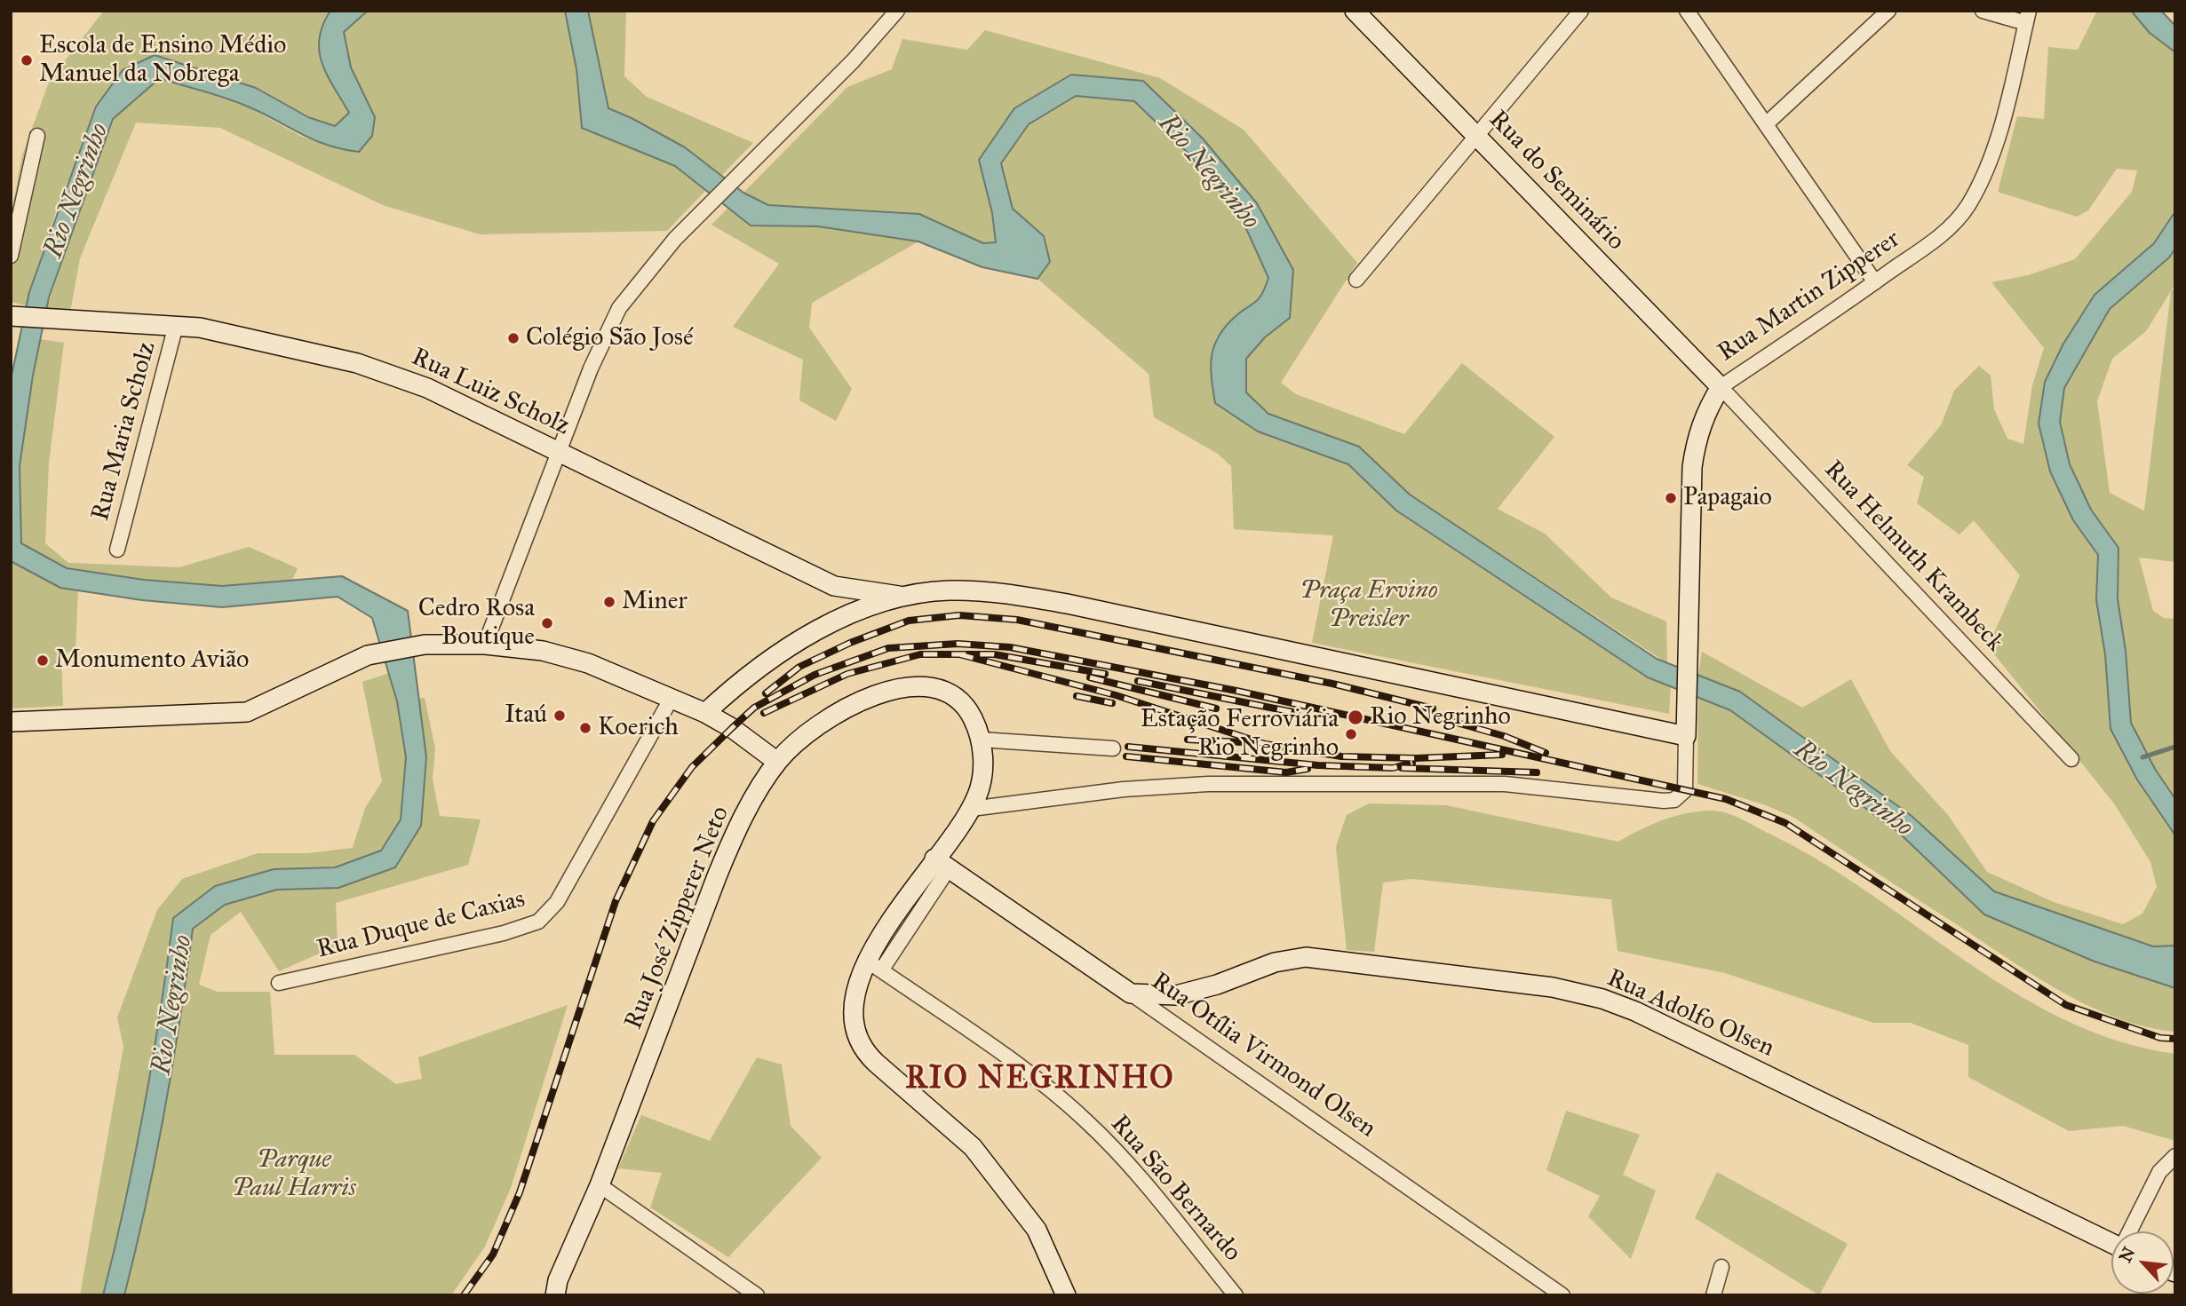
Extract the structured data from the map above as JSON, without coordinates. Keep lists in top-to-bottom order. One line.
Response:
{"streets":{"main road":["Rua do Seminário","Rua Martin Zipperer","Rua Luiz Scholz","Rua José Zipperer Neto","Rua Adolfo Olsen","Rua Otília Virmond Olsen"],"street":["Rua Maria Scholz","Rua Helmuth Krambeck","Rua Duque de Caxias","Rua São Bernardo"]},"crossings":[["Rua do Seminário","Rua Martin Zipperer"],["Rua do Seminário","Rua Helmuth Krambeck"],["Rua Martin Zipperer","Rua Helmuth Krambeck"],["Rua Luiz Scholz","Rua Maria Scholz"],["Rua José Zipperer Neto","Rua Otília Virmond Olsen"],["Rua José Zipperer Neto","Rua São Bernardo"],["Rua Adolfo Olsen","Rua Otília Virmond Olsen"]],"districts":["RIO NEGRINHO"],"water":["Rio Negrinho"],"parks":["Praça Ervino Preisler","Parque Paul Harris"],"places":["Escola de Ensino Médio Manuel da Nobrega","Colégio São José","Papagaio","Miner","Cedro Rosa Boutique","Monumento Avião","Itaú","Rio Negrinho","Koerich","Estação Ferroviária Rio Negrinho"],"north":"top left"}
